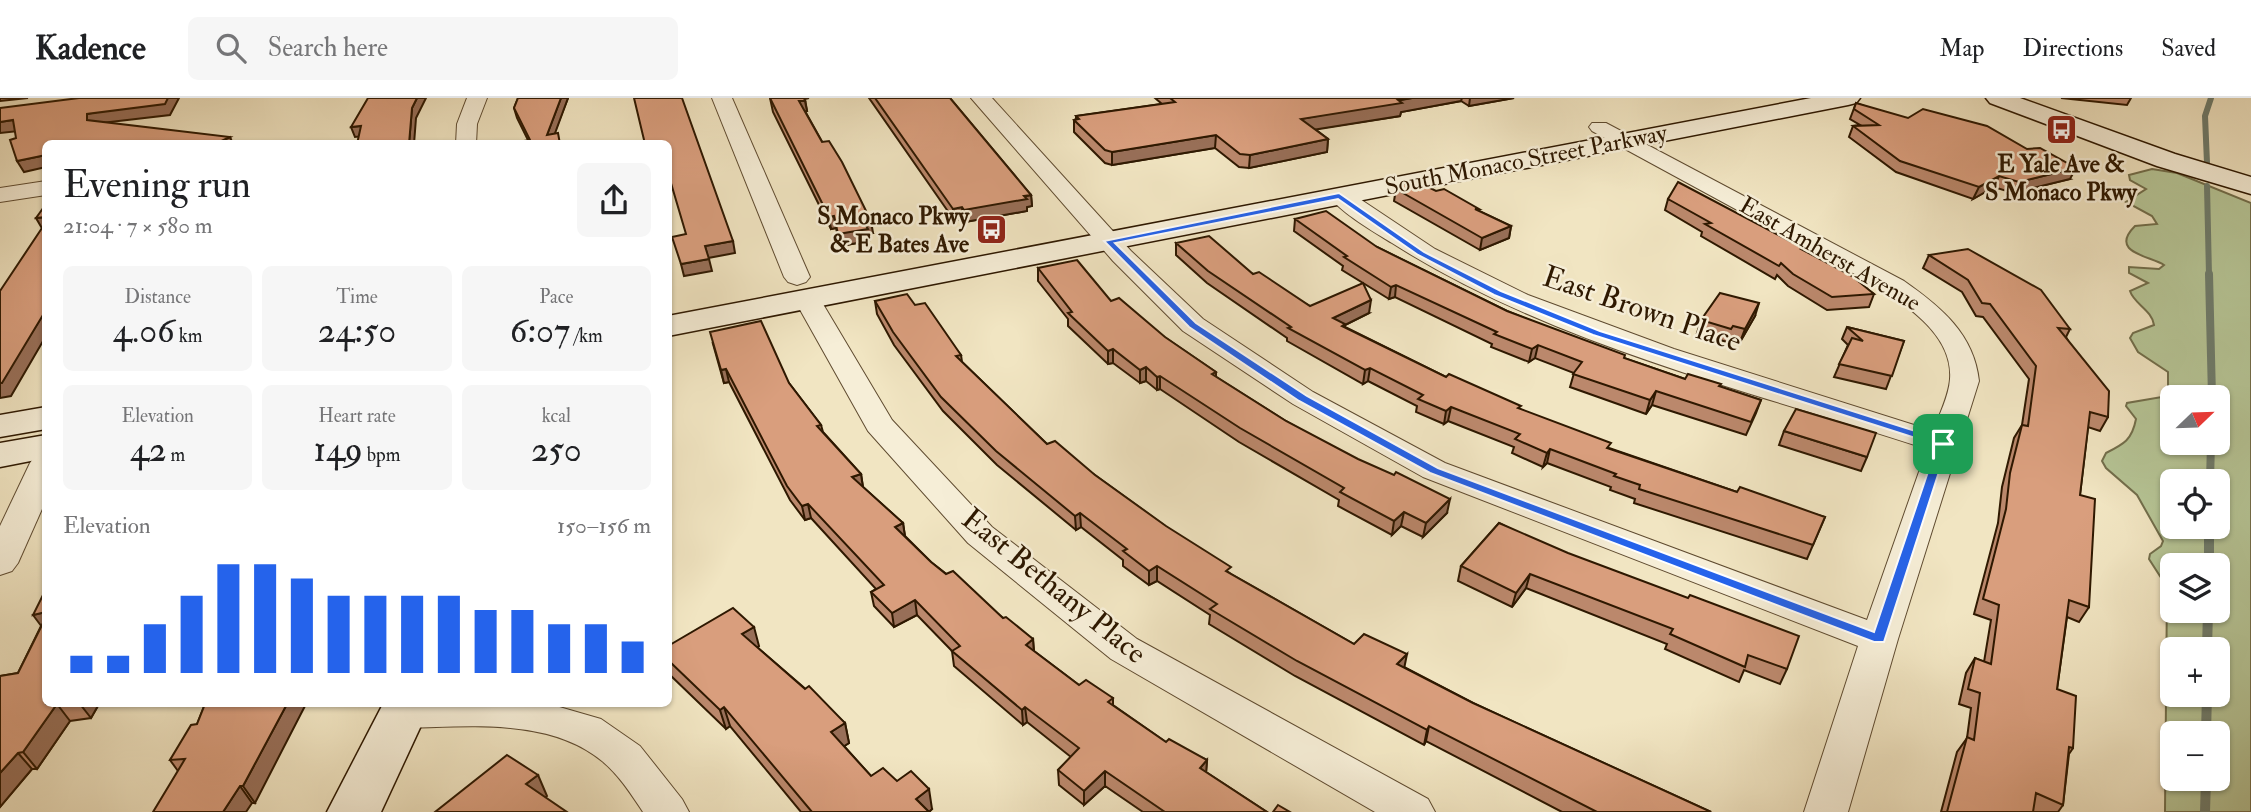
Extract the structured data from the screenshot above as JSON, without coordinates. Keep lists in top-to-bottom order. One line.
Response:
{"streets":{"main road":["South Monaco Street Parkway"],"street":["East Amherst Avenue","East Brown Place","East Bethany Place"]},"crossings":[["South Monaco Street Parkway","East Amherst Avenue"],["South Monaco Street Parkway","East Brown Place"],["South Monaco Street Parkway","East Bethany Place"],["East Amherst Avenue","East Brown Place"]],"places":{"bus stop":["E Yale Ave & S Monaco Pkwy","S Monaco Pkwy & E Bates Ave"]},"north":"top right","page":{"header":"Kadence","search":"Search here","nav":["Map","Directions","Saved"],"heading":["Evening run","21:04 · 7 × 580 m"],"stats":[["Distance","4.06 km"],["Time","24:50"],["Pace","6:07 /km"],["Elevation","42 m"],["Heart rate","149 bpm"],["kcal","250"]],"map_buttons":["+","−"],"chart":["Elevation","150–156 m"]}}
